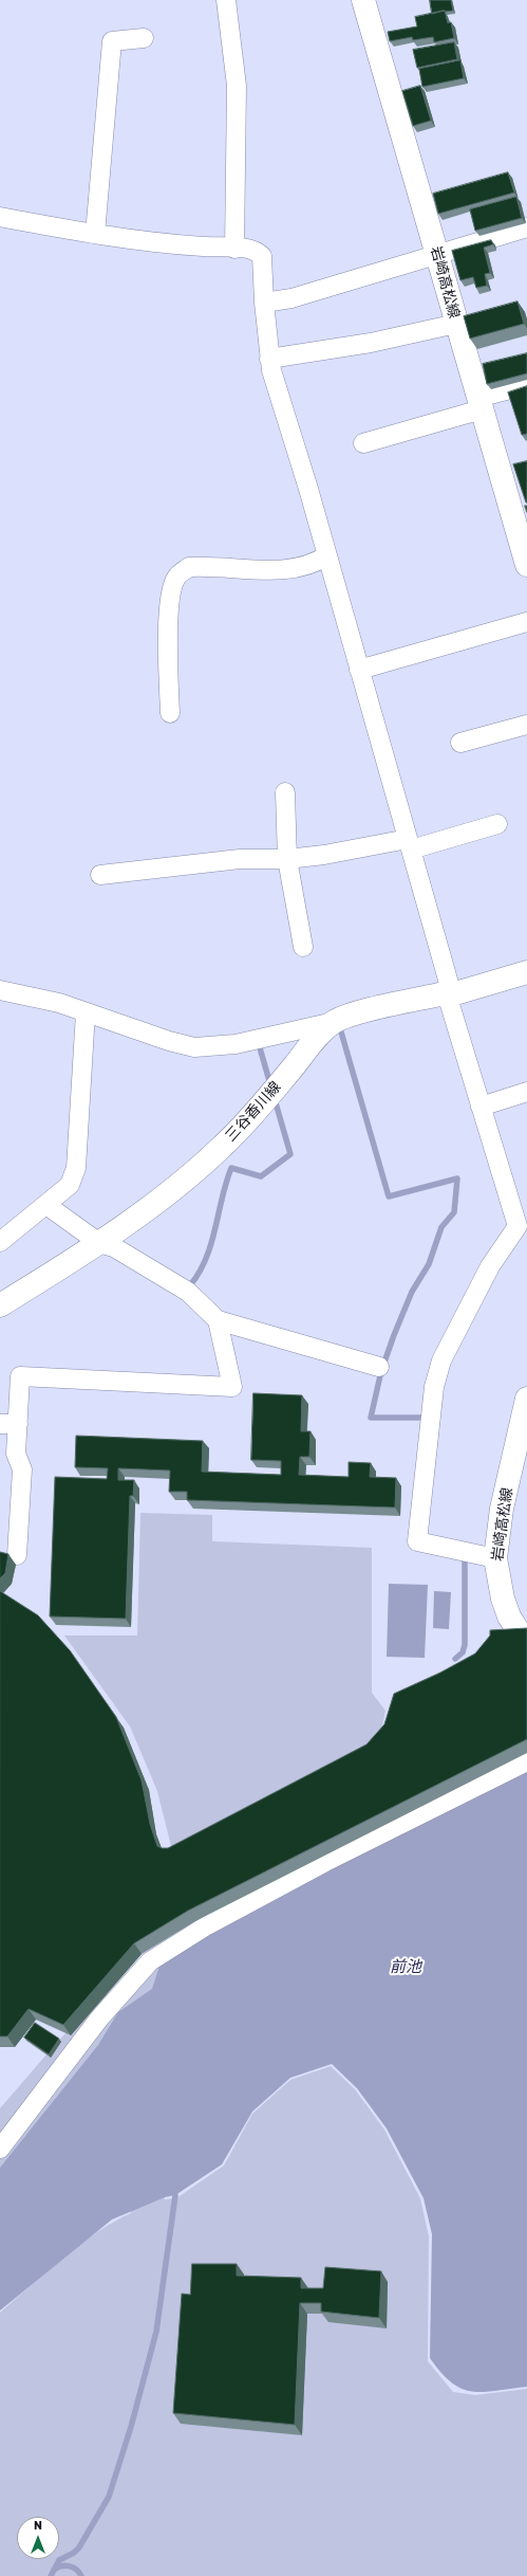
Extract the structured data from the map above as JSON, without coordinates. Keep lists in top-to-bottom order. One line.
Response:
{"streets":{"main road":["岩崎高松線","三谷香川線"]},"water":["前池"],"north":"top"}
